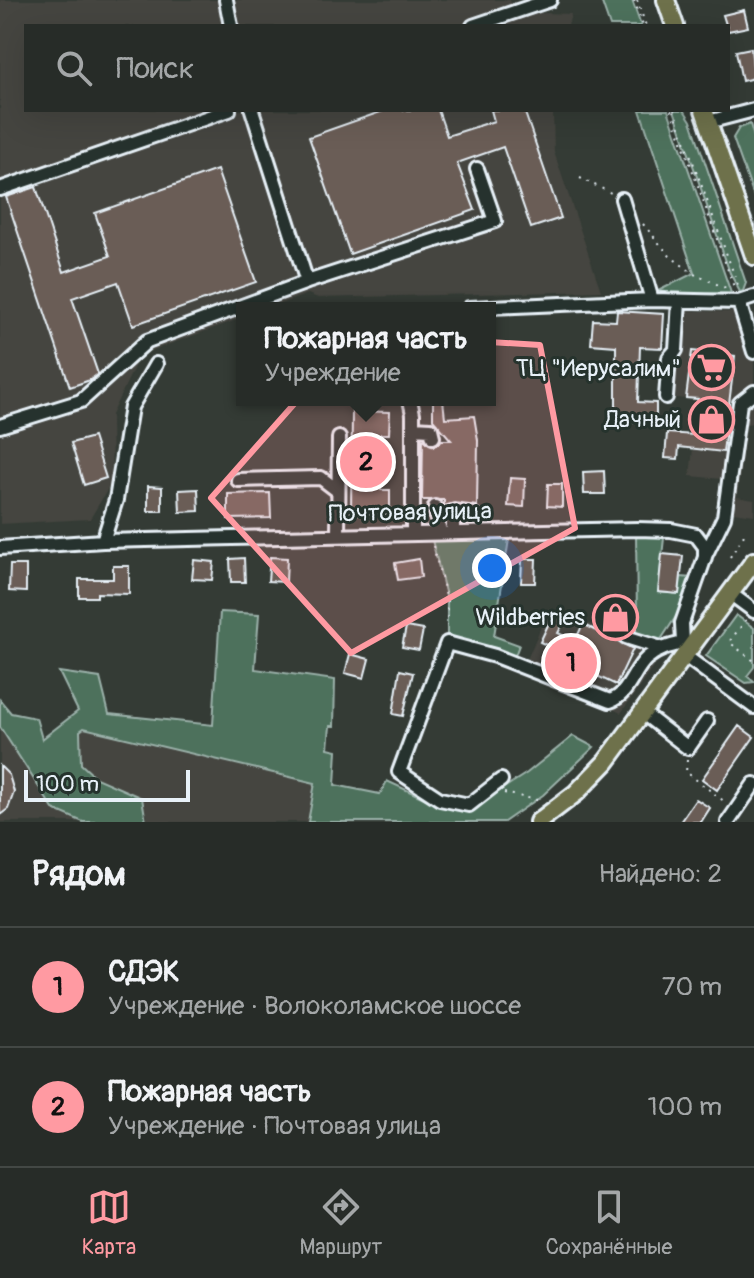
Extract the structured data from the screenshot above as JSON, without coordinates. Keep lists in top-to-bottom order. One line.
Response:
{"streets":{"street":["Почтовая улица"]},"places":{"supermarket":["ТЦ \"Иерусалим\""],"shop":["Дачный","Wildberries"]},"scale_bar":"100 m","page":{"search":"Поиск","popup":["Пожарная часть","Учреждение"],"pins":["2","1"],"scale":"100 m","heading":["Рядом","Найдено: 2"],"list":[{"mark":"1","name":"СДЭК","note":"Учреждение · Волоколамское шоссе","value":"70 m"},{"mark":"2","name":"Пожарная часть","note":"Учреждение · Почтовая улица","value":"100 m"}],"nav":["Карта","Маршрут","Сохранённые"]}}
